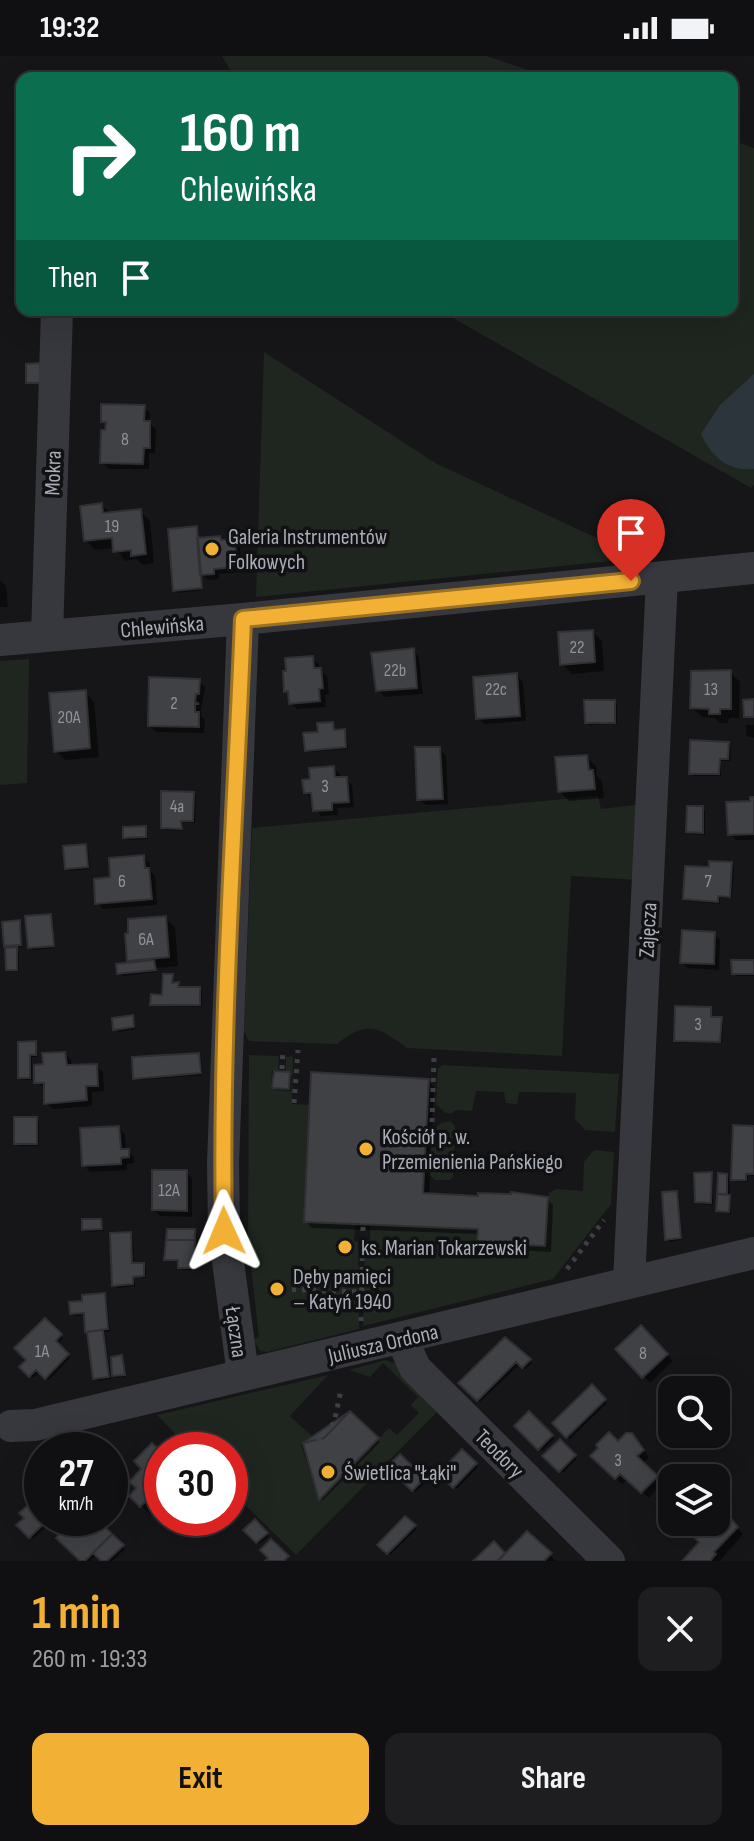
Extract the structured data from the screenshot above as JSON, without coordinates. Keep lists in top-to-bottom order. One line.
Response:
{"streets":{"street":["Mokra","Chlewińska","Zajęcza","Łączna","Juliusza Ordona","Teodory"]},"crossings":[["Mokra","Chlewińska"],["Chlewińska","Zajęcza"],["Chlewińska","Łączna"],["Zajęcza","Juliusza Ordona"],["Łączna","Juliusza Ordona"],["Juliusza Ordona","Teodory"]],"places":["Galeria Instrumentów Folkowych","Kościół p. w. Przemienienia Pańskiego","ks. Marian Tokarzewski","Dęby pamięci – Katyń 1940","Świetlica \"Łąki\""],"house_numbers":["8","19","22","22b","22c","13","2","20A","3","4a","6","7","6A","3","12A","1A","8","3"],"page":{"status":"19:32","turn":["160 m","Chlewińska"],"then":"Then","speed":"27 km/h","limit":"30","heading":["1 min","260 m · 19:33"],"buttons":["Exit","Share"]}}
